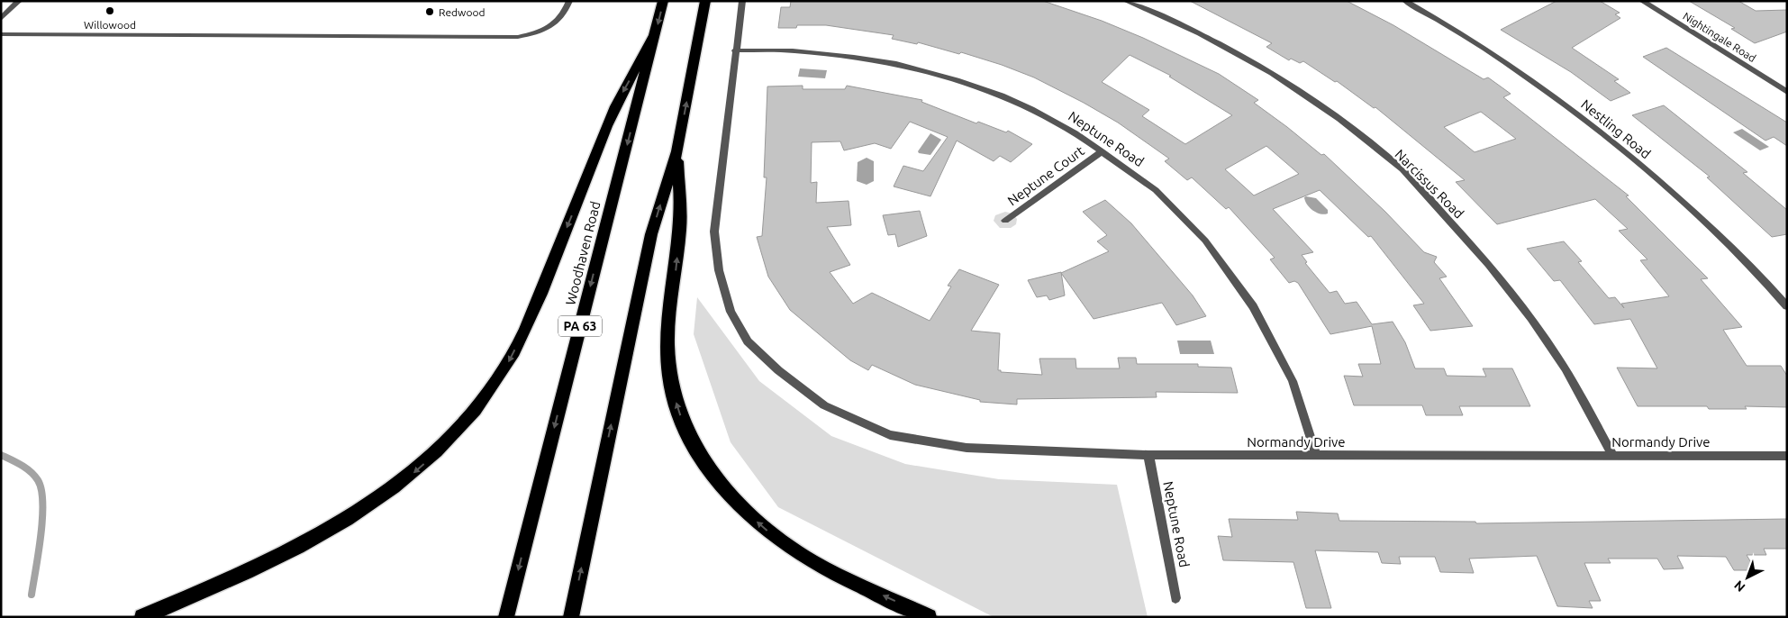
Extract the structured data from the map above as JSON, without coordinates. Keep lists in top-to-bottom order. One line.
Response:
{"streets":{"highway":["Woodhaven Road","PA 63"],"street":["Nightingale Road","Nestling Road","Neptune Road","Neptune Court","Narcissus Road","Normandy Drive"]},"crossings":[["Neptune Road","Neptune Court"],["Neptune Road","Normandy Drive"],["Narcissus Road","Normandy Drive"]],"places":["Willowood","Redwood"],"north":"bottom left"}
